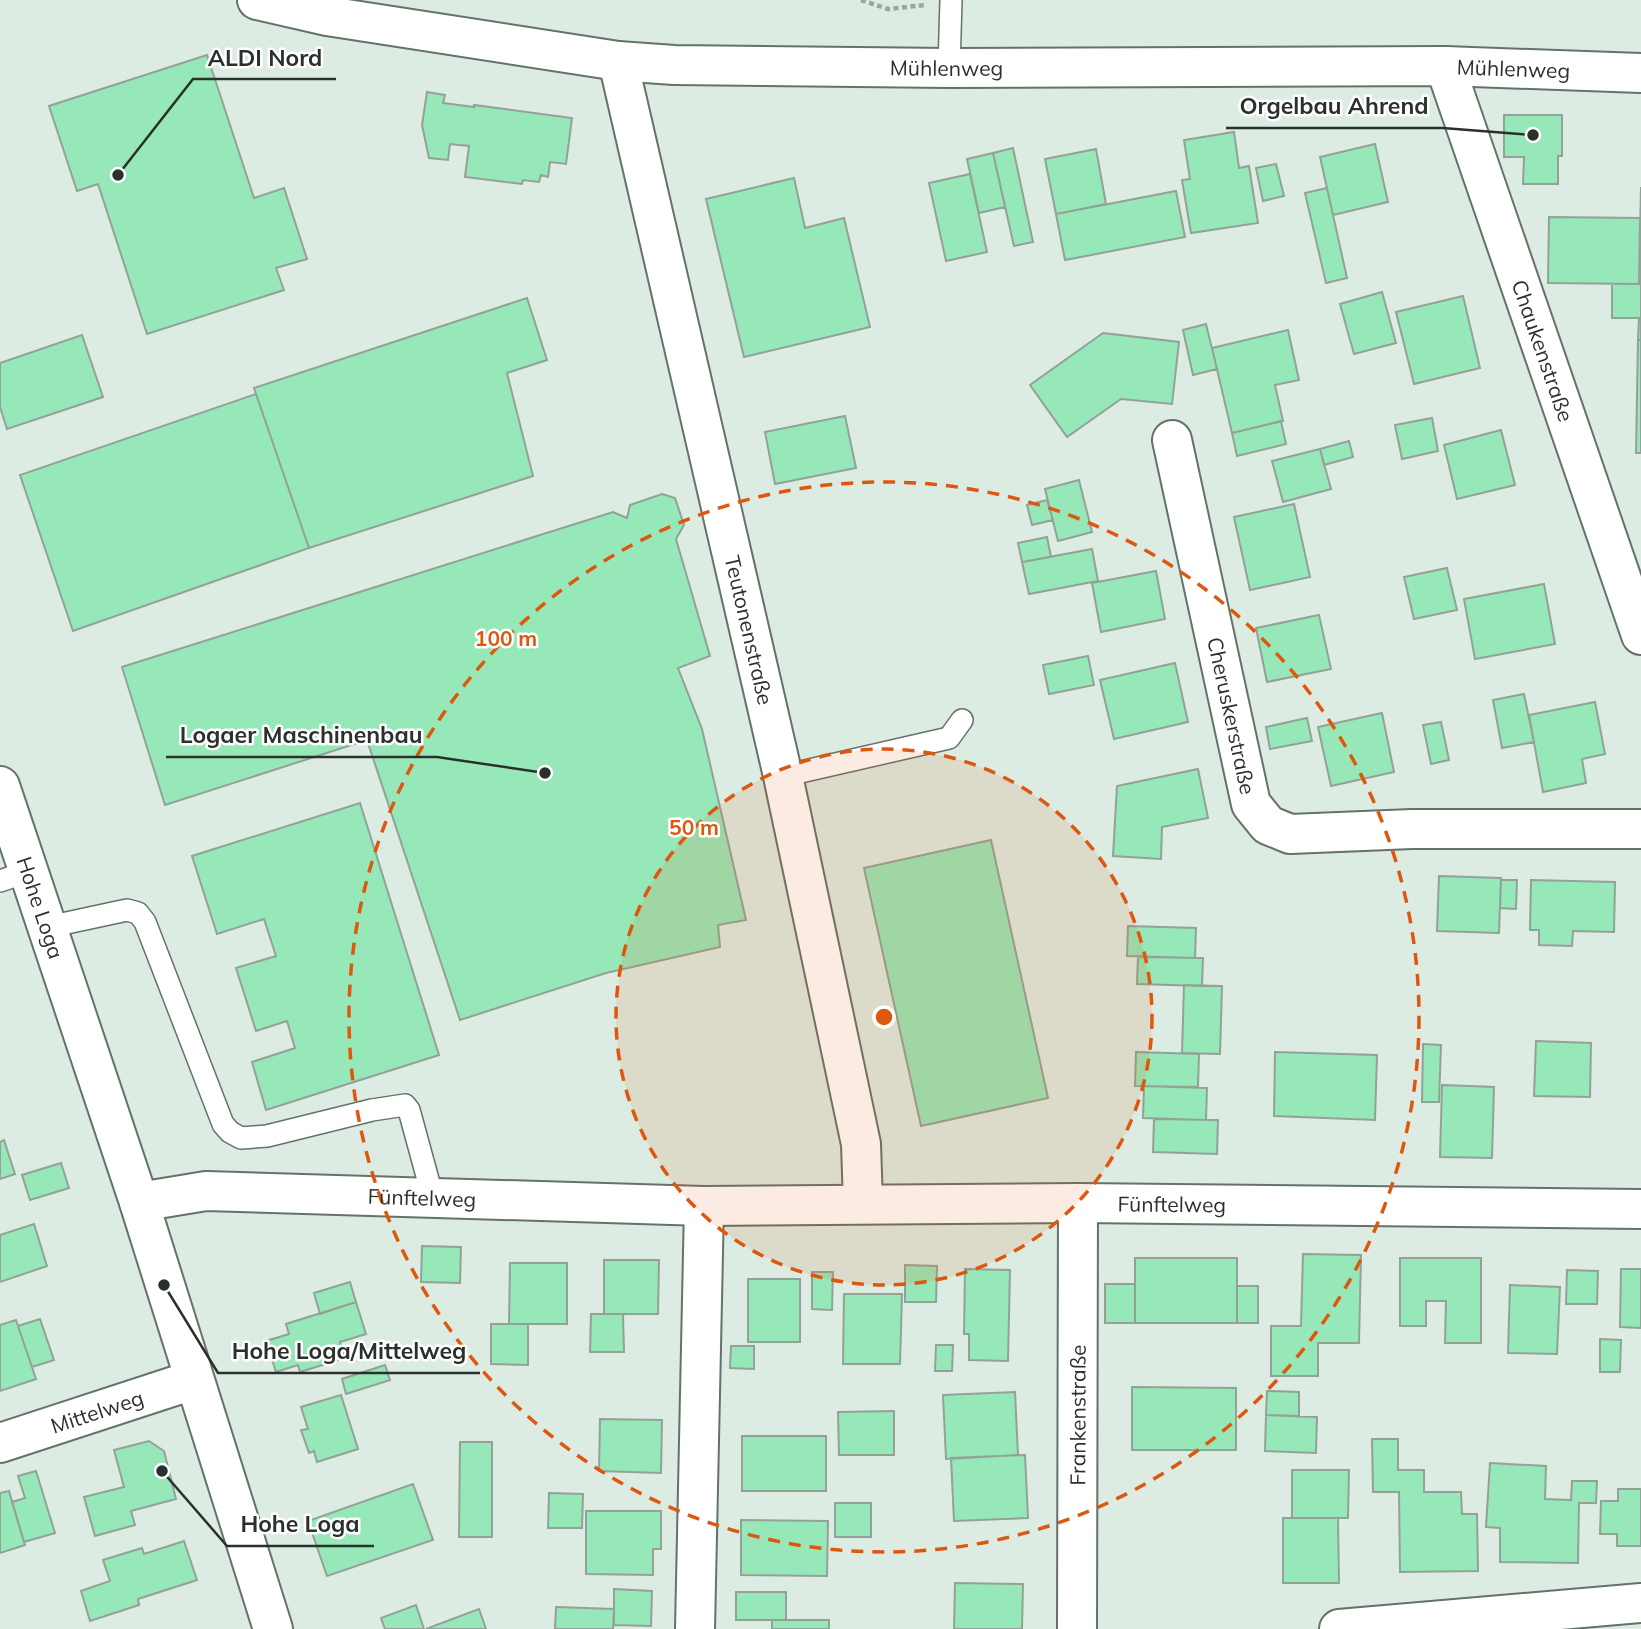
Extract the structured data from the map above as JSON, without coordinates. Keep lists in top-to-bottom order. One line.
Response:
{"streets":{"street":["Mühlenweg","Chaukenstraße","Teutonenstraße","Cheruskerstraße","Hohe Loga","Fünftelweg","Mittelweg","Frankenstraße"]},"crossings":[["Mühlenweg","Chaukenstraße"],["Mühlenweg","Teutonenstraße"],["Teutonenstraße","Fünftelweg"],["Hohe Loga","Fünftelweg"],["Hohe Loga","Mittelweg"],["Fünftelweg","Frankenstraße"]],"places":["Orgelbau Ahrend","ALDI Nord","Logaer Maschinenbau","Hohe Loga/Mittelweg","Hohe Loga"],"rings":["100 m","50 m"]}
